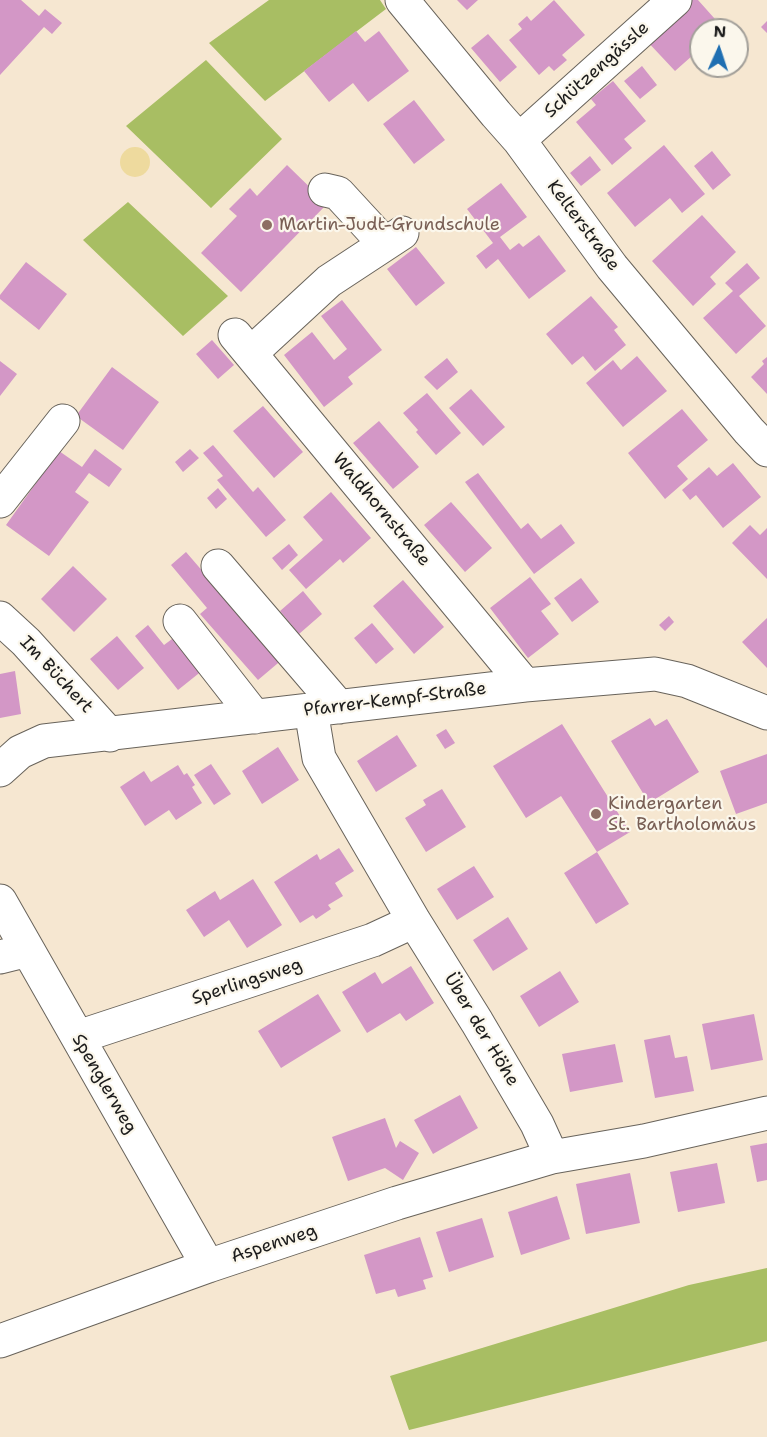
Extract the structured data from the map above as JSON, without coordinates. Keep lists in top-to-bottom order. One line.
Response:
{"streets":{"street":["Schützengässle","Kelterstraße","Waldhornstraße","Im Büchert","Pfarrer-Kempf-Straße","Sperlingsweg","Über der Höhe","Spenglerweg","Aspenweg"]},"crossings":[["Schützengässle","Kelterstraße"],["Waldhornstraße","Pfarrer-Kempf-Straße"],["Im Büchert","Pfarrer-Kempf-Straße"],["Pfarrer-Kempf-Straße","Über der Höhe"],["Sperlingsweg","Über der Höhe"],["Sperlingsweg","Spenglerweg"],["Über der Höhe","Aspenweg"],["Spenglerweg","Aspenweg"]],"places":["Martin-Judt-Grundschule","Kindergarten St. Bartholomäus"],"north":"top"}
